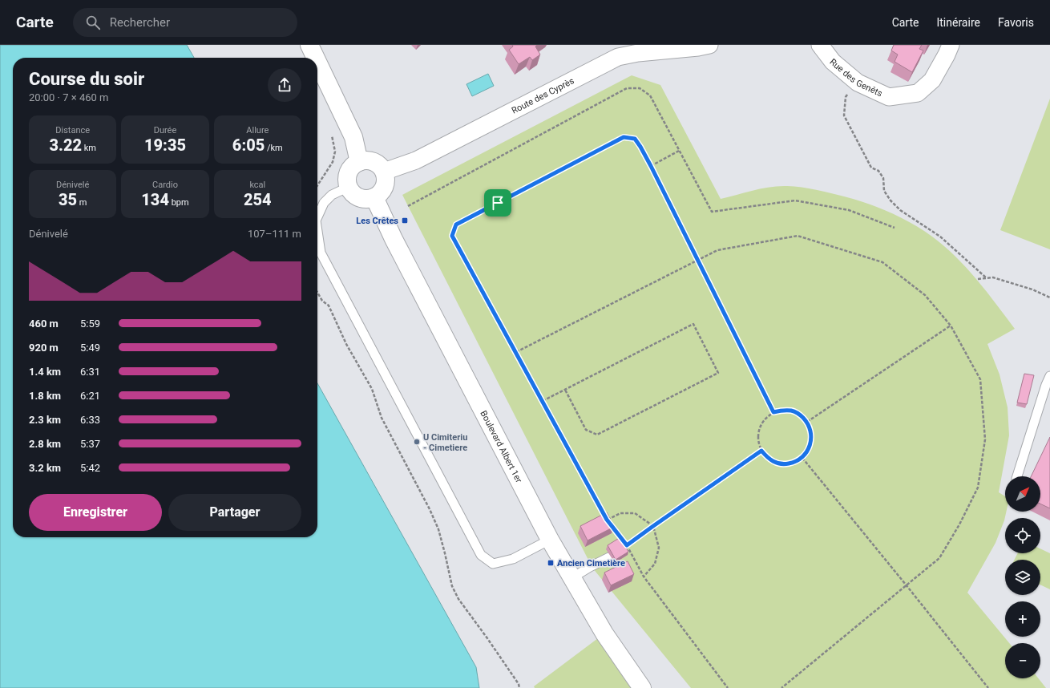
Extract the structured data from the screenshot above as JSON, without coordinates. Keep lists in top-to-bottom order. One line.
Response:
{"streets":{"main road":["Boulevard Albert 1er"],"street":["Rue des Genêts","Route des Cyprès"]},"crossings":[["Route des Cyprès","Boulevard Albert 1er"]],"places":{"transit":["Les Crêtes","Ancien Cimetière"],"other":["U Cimiteriu - Cimetiere"]},"north":"top right","page":{"header":"Carte","search":"Rechercher","nav":["Carte","Itinéraire","Favoris"],"heading":["Course du soir","20:00 · 7 × 460 m"],"stats":[["Distance","3.22 km"],["Durée","19:35"],["Allure","6:05 /km"],["Dénivelé","35 m"],["Cardio","134 bpm"],["kcal","254"]],"chart":["Dénivelé","107–111 m"],"list":[{"name":"460 m","note":"5:59"},{"name":"920 m","note":"5:49"},{"name":"1.4 km","note":"6:31"},{"name":"1.8 km","note":"6:21"},{"name":"2.3 km","note":"6:33"},{"name":"2.8 km","note":"5:37"},{"name":"3.2 km","note":"5:42"}],"map_buttons":["+","−"],"buttons":["Enregistrer","Partager"]}}
